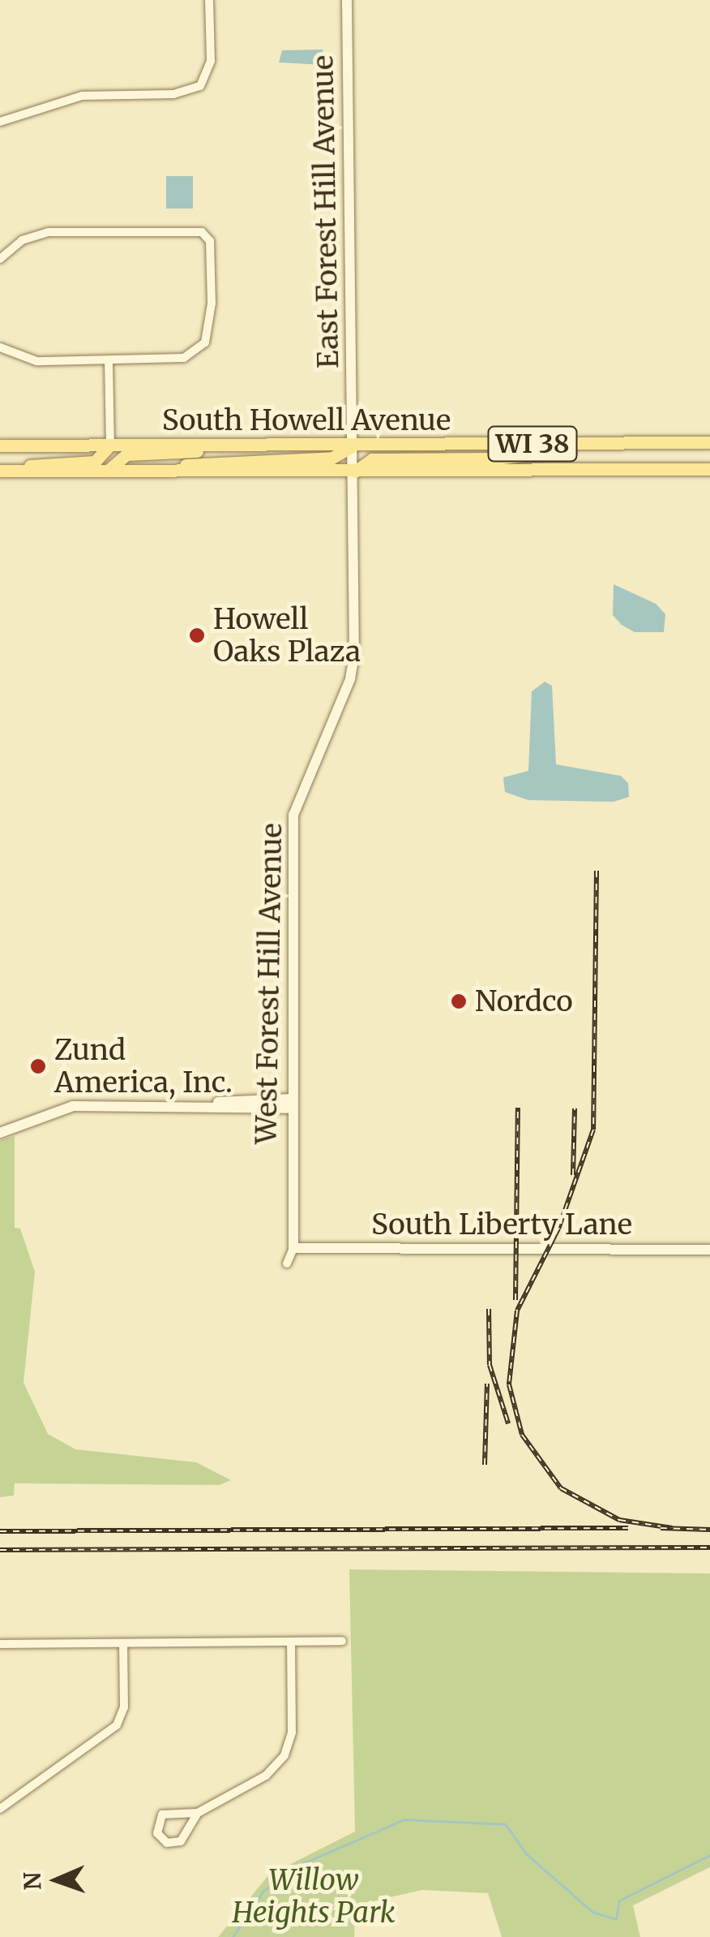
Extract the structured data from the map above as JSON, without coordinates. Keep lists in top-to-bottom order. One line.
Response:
{"streets":{"main road":["South Howell Avenue","WI 38"],"street":["East Forest Hill Avenue","West Forest Hill Avenue","South Liberty Lane"]},"crossings":[["East Forest Hill Avenue","South Howell Avenue"],["East Forest Hill Avenue","West Forest Hill Avenue"],["South Howell Avenue","West Forest Hill Avenue"],["West Forest Hill Avenue","South Liberty Lane"]],"parks":["Willow Heights Park"],"places":["Howell Oaks Plaza","Nordco","Zund America, Inc."],"north":"left"}
